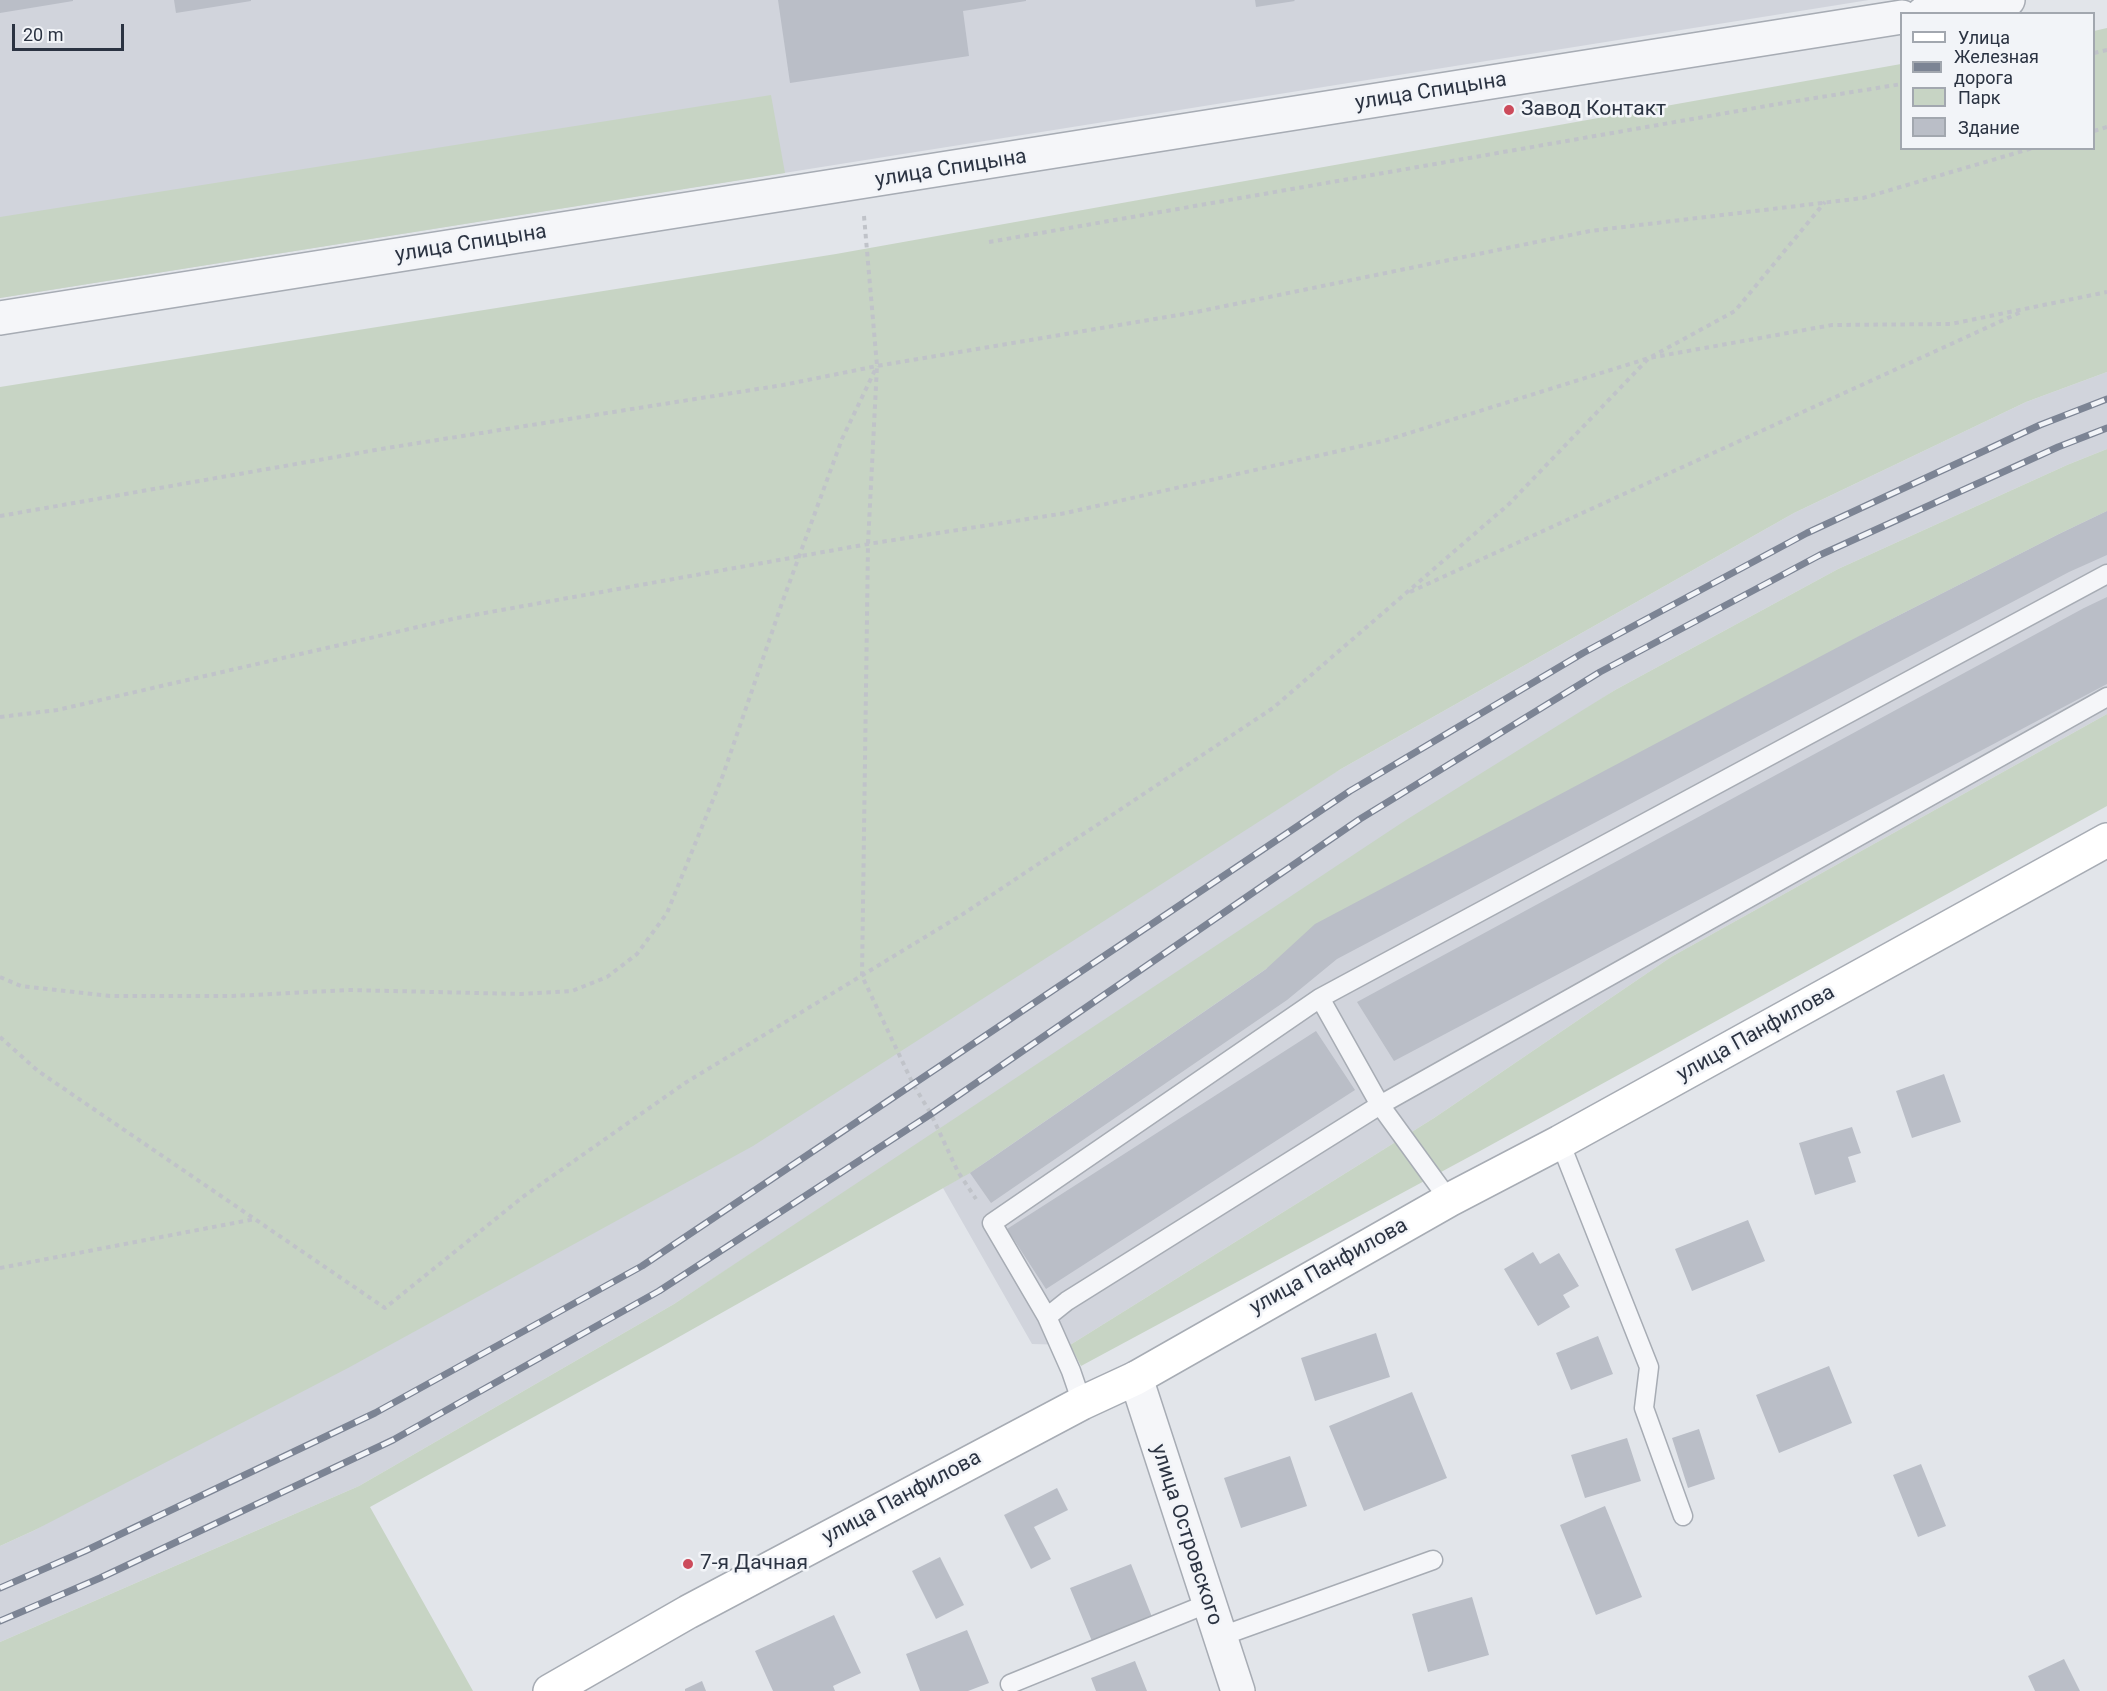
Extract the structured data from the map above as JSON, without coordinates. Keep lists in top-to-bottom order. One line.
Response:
{"streets":{"main road":["улица Панфилова"],"street":["улица Спицына","улица Островского"]},"crossings":[["улица Панфилова","улица Островского"]],"places":["Завод Контакт","7-я Дачная"],"legend":["Улица","Железная дорога","Парк","Здание"],"scale_bar":"20 m"}
